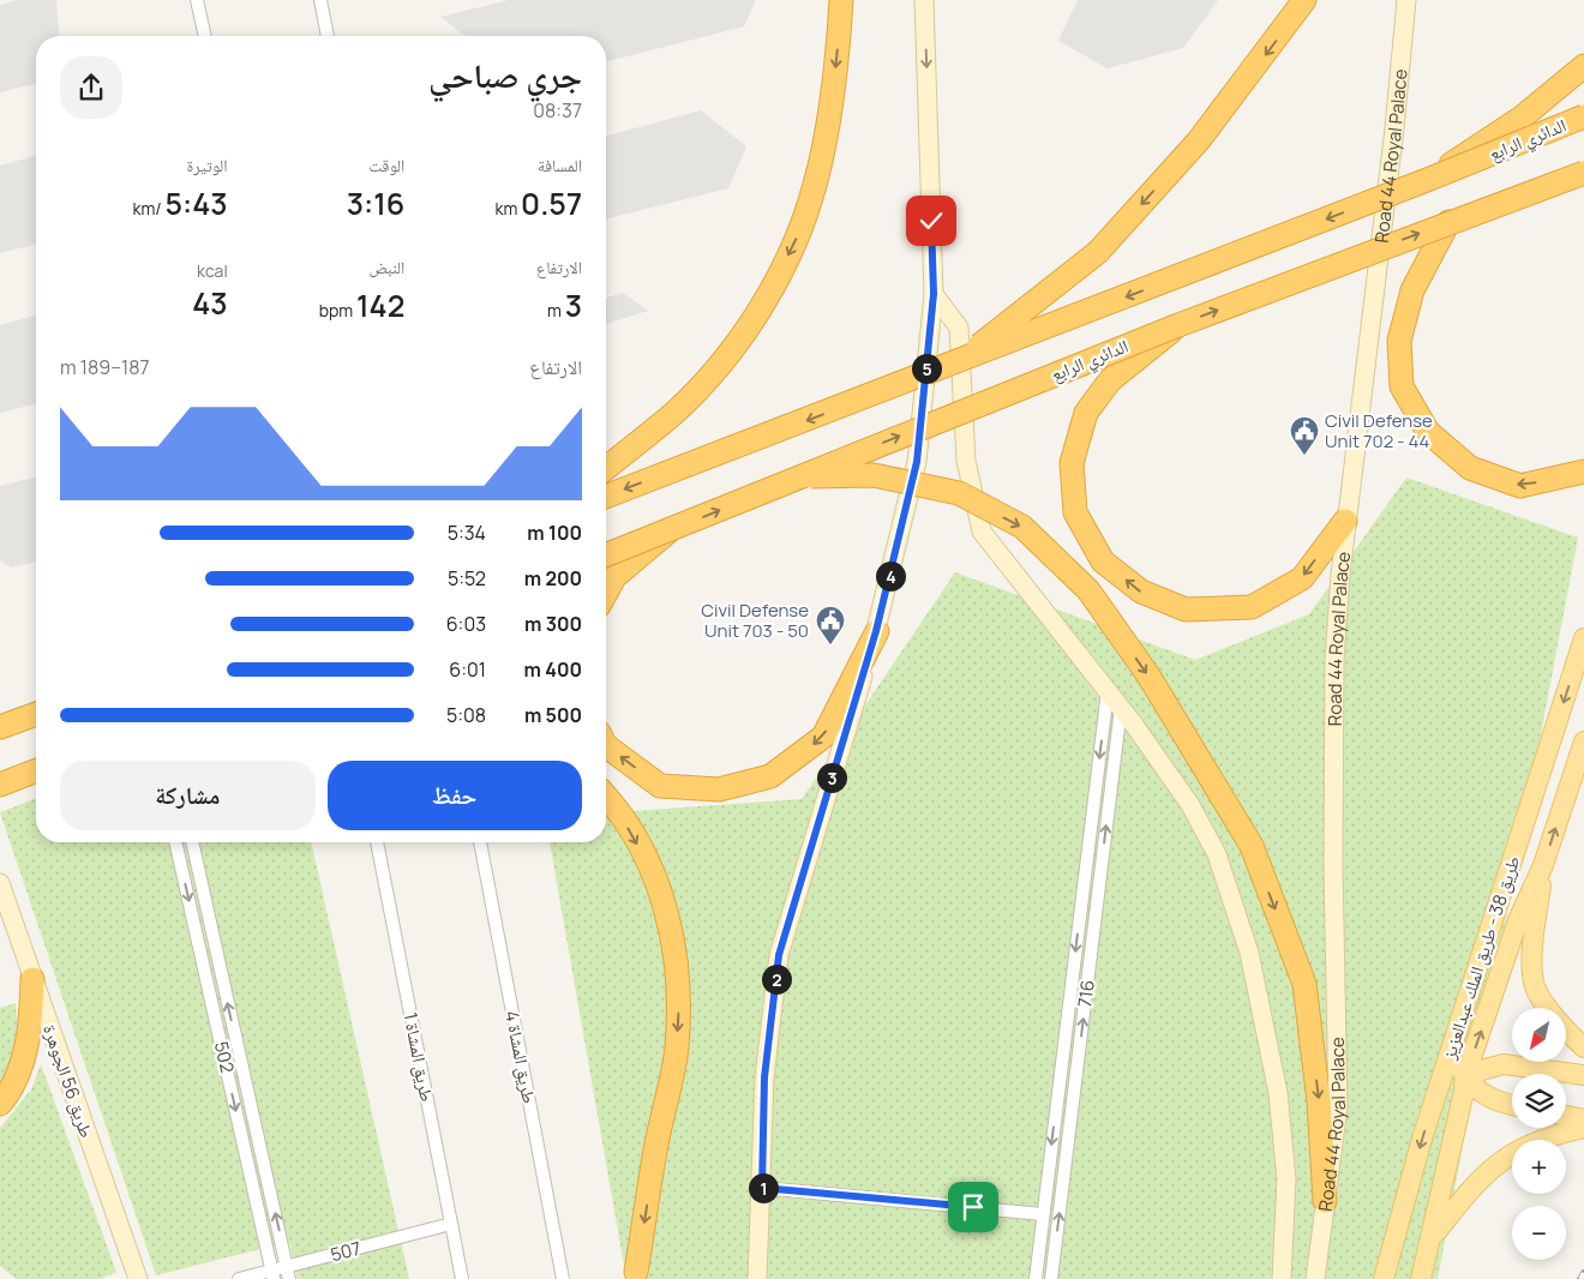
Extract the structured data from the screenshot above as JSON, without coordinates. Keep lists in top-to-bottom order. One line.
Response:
{"streets":{"highway":["الدائري الرابع"],"main road":["Road 44 Royal Palace","طريق 38 - طريق الملك عبدالعزيز","طريق 56 الجوهرة"],"street":["716","502","طريق المشاة 1","طريق المشاة 4","507"]},"crossings":[["502","507"],["طريق المشاة 1","507"]],"places":{"public building":["Civil Defense Unit 702 - 44","Civil Defense Unit 703 - 50"]},"north":"bottom left","page":{"heading":["جري صباحي","08:37"],"stats":[["المسافة","0.57 km"],["الوقت","3:16"],["الوتيرة","5:43 /km"],["الارتفاع","3 m"],["النبض","142 bpm"],["kcal","43"]],"chart":["الارتفاع","187–189 m"],"pins":["5","4","3","2","1"],"list":[{"name":"100 m","note":"5:34"},{"name":"200 m","note":"5:52"},{"name":"300 m","note":"6:03"},{"name":"400 m","note":"6:01"},{"name":"500 m","note":"5:08"}],"buttons":["حفظ","مشاركة"],"map_buttons":["+","−"]}}
